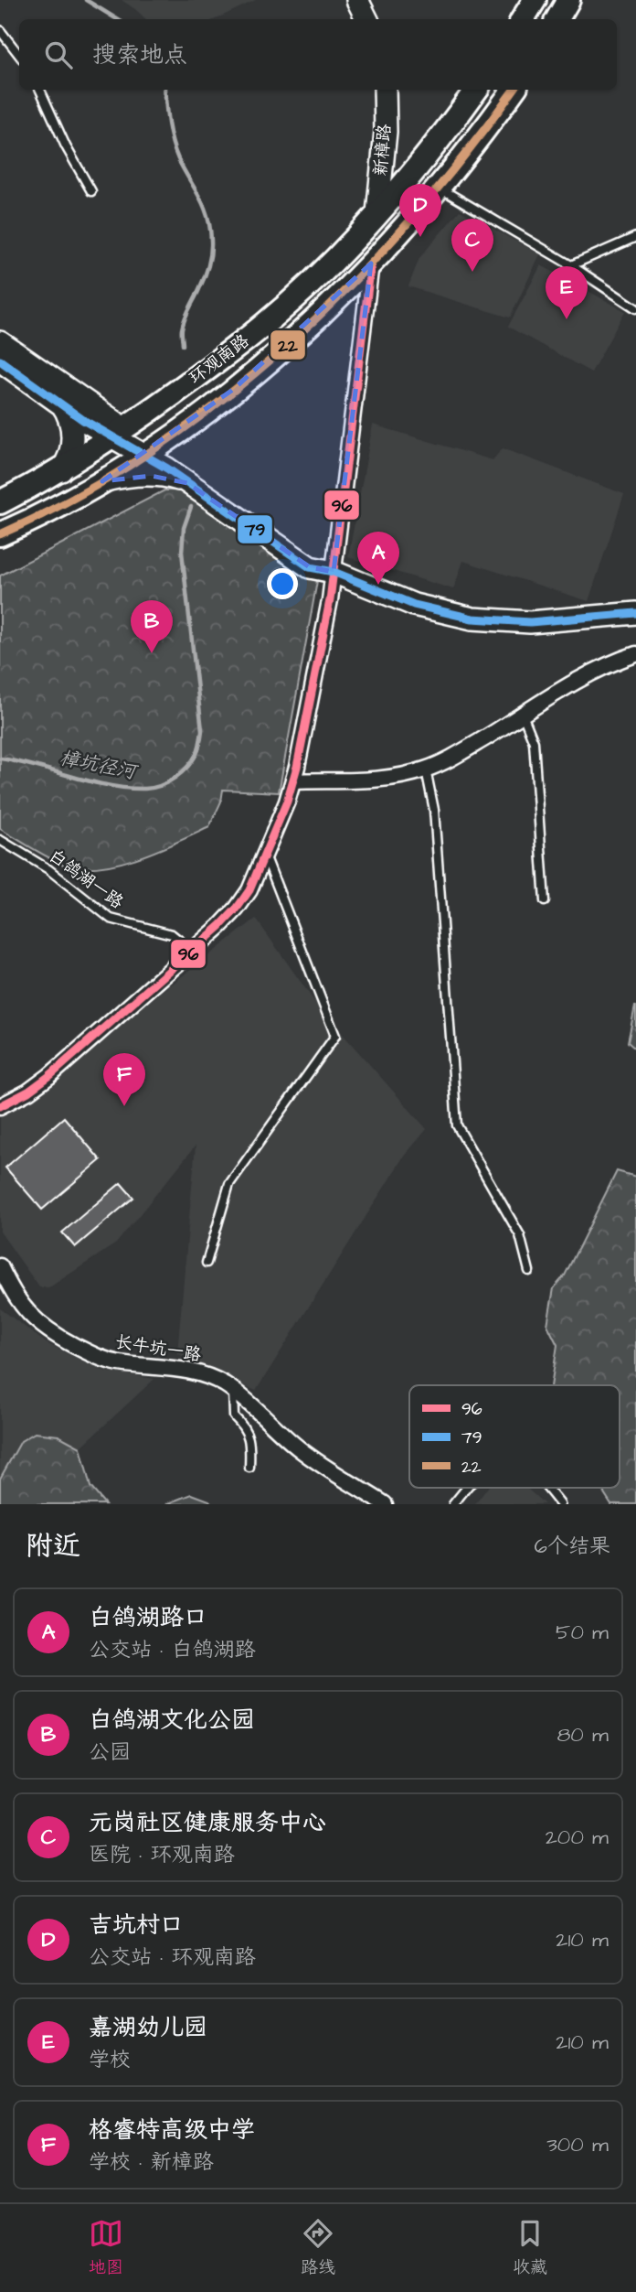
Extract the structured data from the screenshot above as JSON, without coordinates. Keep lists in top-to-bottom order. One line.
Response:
{"streets":{"main road":["环观南路"],"street":["新樟路","长牛坑一路"],"lane":["白鸽湖一路"]},"crossings":[["新樟路","环观南路"]],"water":["樟坑径河"],"lines":["transit line 22","transit line 96","transit line 79"],"legend":["96","79","22"],"page":{"search":"搜索地点","pins":["D","C","E","A","B","F"],"heading":["附近","6个结果"],"list":[{"mark":"A","name":"白鸽湖路口","note":"公交站 · 白鸽湖路","value":"50 m"},{"mark":"B","name":"白鸽湖文化公园","note":"公园","value":"80 m"},{"mark":"C","name":"元岗社区健康服务中心","note":"医院 · 环观南路","value":"200 m"},{"mark":"D","name":"吉坑村口","note":"公交站 · 环观南路","value":"210 m"},{"mark":"E","name":"嘉湖幼儿园","note":"学校","value":"210 m"},{"mark":"F","name":"格睿特高级中学","note":"学校 · 新樟路","value":"300 m"}],"nav":["地图","路线","收藏"]}}
